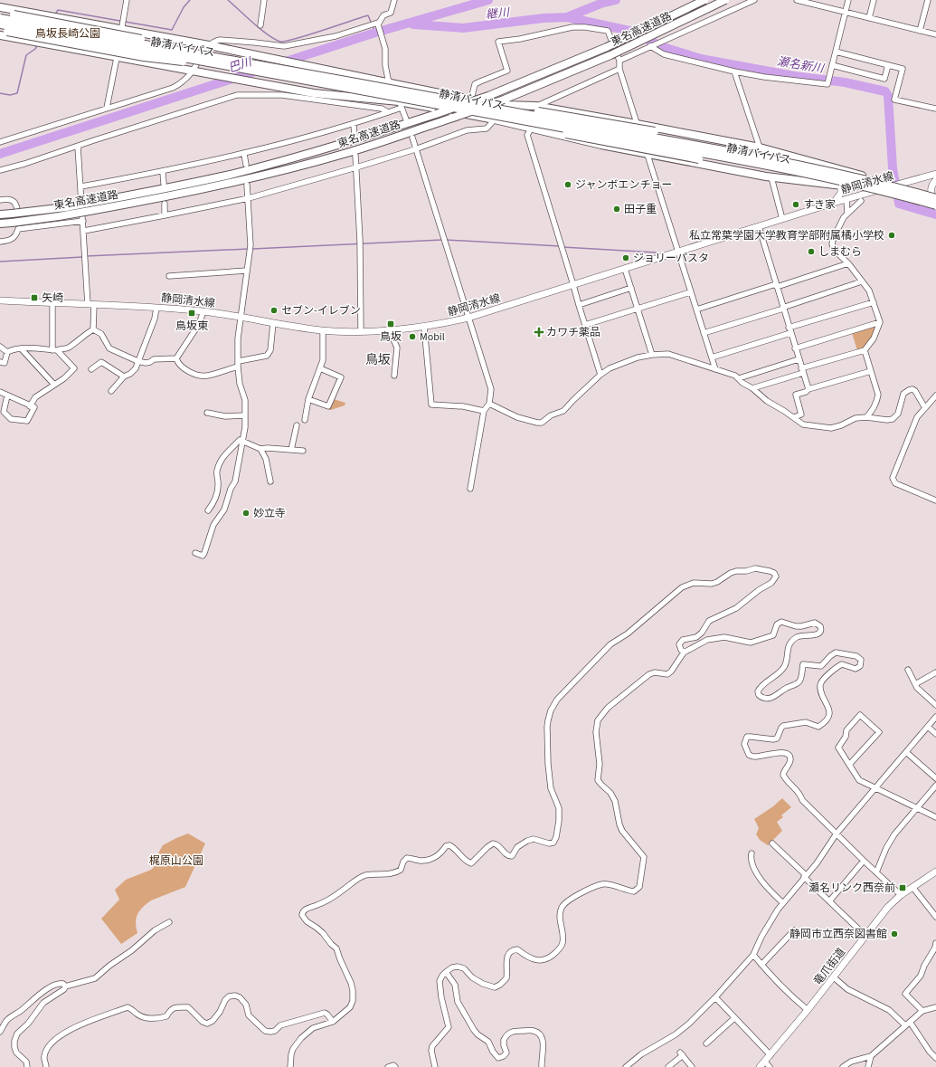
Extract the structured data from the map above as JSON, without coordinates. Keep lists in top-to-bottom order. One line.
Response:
{"streets":{"highway":["東名高速道路","静清バイパス"],"main road":["静岡清水線","竜爪街道"]},"districts":["鳥坂"],"water":["継川","巴川","瀬名新川"],"parks":["鳥坂長崎公園","梶原山公園"],"places":{"other":["ジャンボエンチョー","すき家","田子重","私立常葉学園大学教育学部附属橘小学校","しまむら","ジョリーパスタ","セブン-イレブン","Mobil","妙立寺","静岡市立西奈図書館"],"transit":["矢崎","鳥坂東","鳥坂","瀬名リンク西奈前"],"health":["カワチ薬品"]}}
